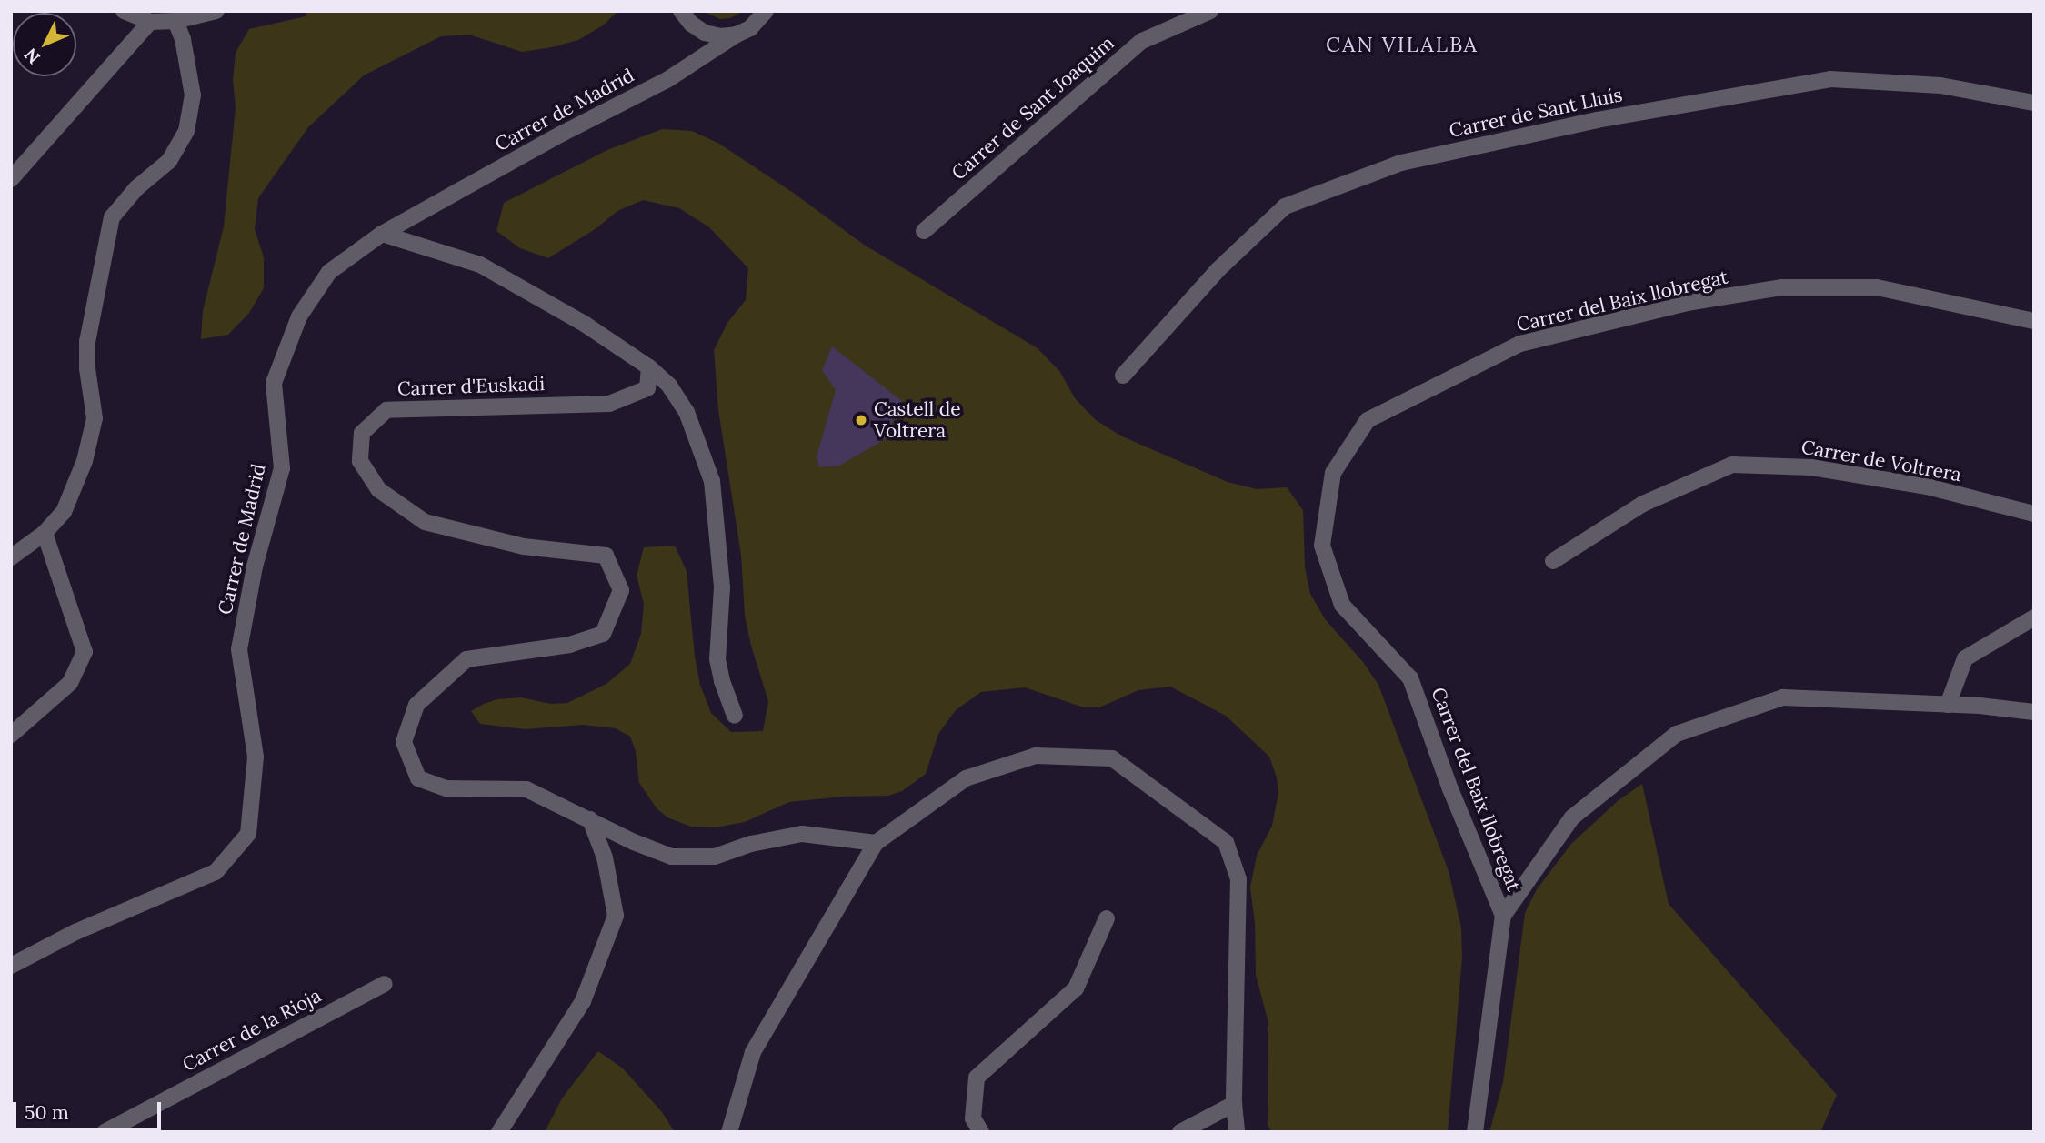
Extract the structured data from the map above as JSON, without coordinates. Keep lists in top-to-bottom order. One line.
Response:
{"streets":{"street":["Carrer de Sant Joaquim","Carrer de Madrid","Carrer de Sant Lluís","Carrer del Baix llobregat","Carrer d'Euskadi","Carrer de Voltrera","Carrer de la Rioja"]},"districts":["CAN VILALBA"],"places":["Castell de Voltrera"],"scale_bar":"50 m","north":"bottom left"}
